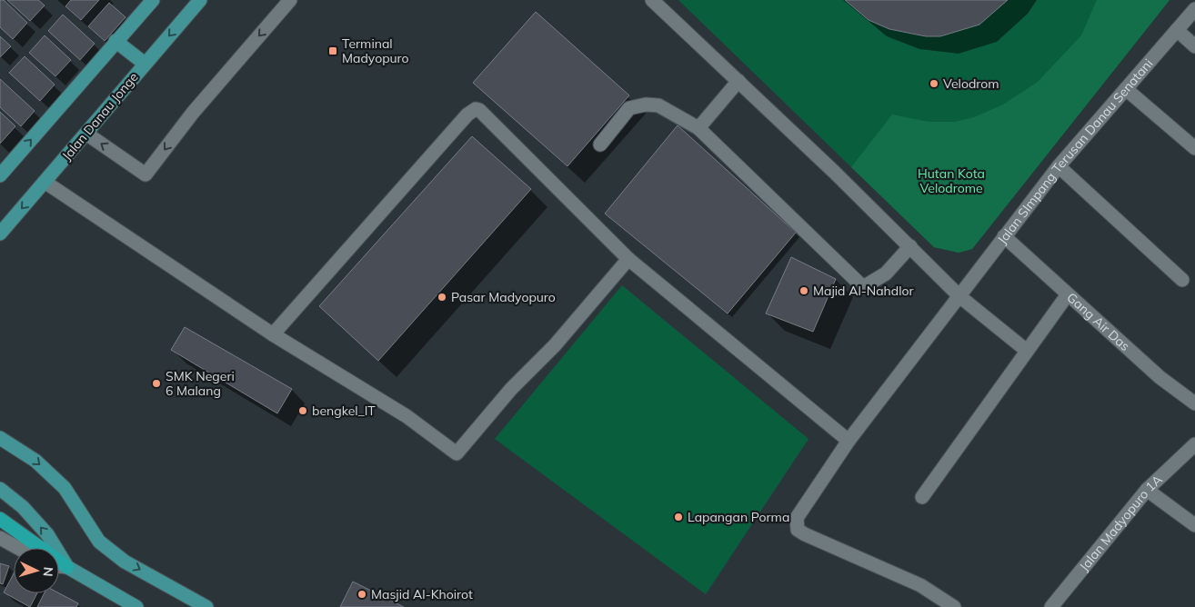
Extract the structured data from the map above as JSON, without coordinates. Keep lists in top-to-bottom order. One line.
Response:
{"streets":{"main road":["Jalan Danau Jonge"],"street":["Jalan SImpang Terusan Danau Senatani","Gang Air Das","Jalan Madyopuro 1A"]},"crossings":[["Jalan SImpang Terusan Danau Senatani","Gang Air Das"]],"parks":["Hutan Kota Velodrome"],"places":{"transit":["Terminal Madyopuro"],"other":["Velodrom","Majid Al-Nahdlor","Pasar Madyopuro","SMK Negeri 6 Malang","bengkel_IT","Lapangan Porma","Masjid Al-Khoirot"]},"north":"right"}
